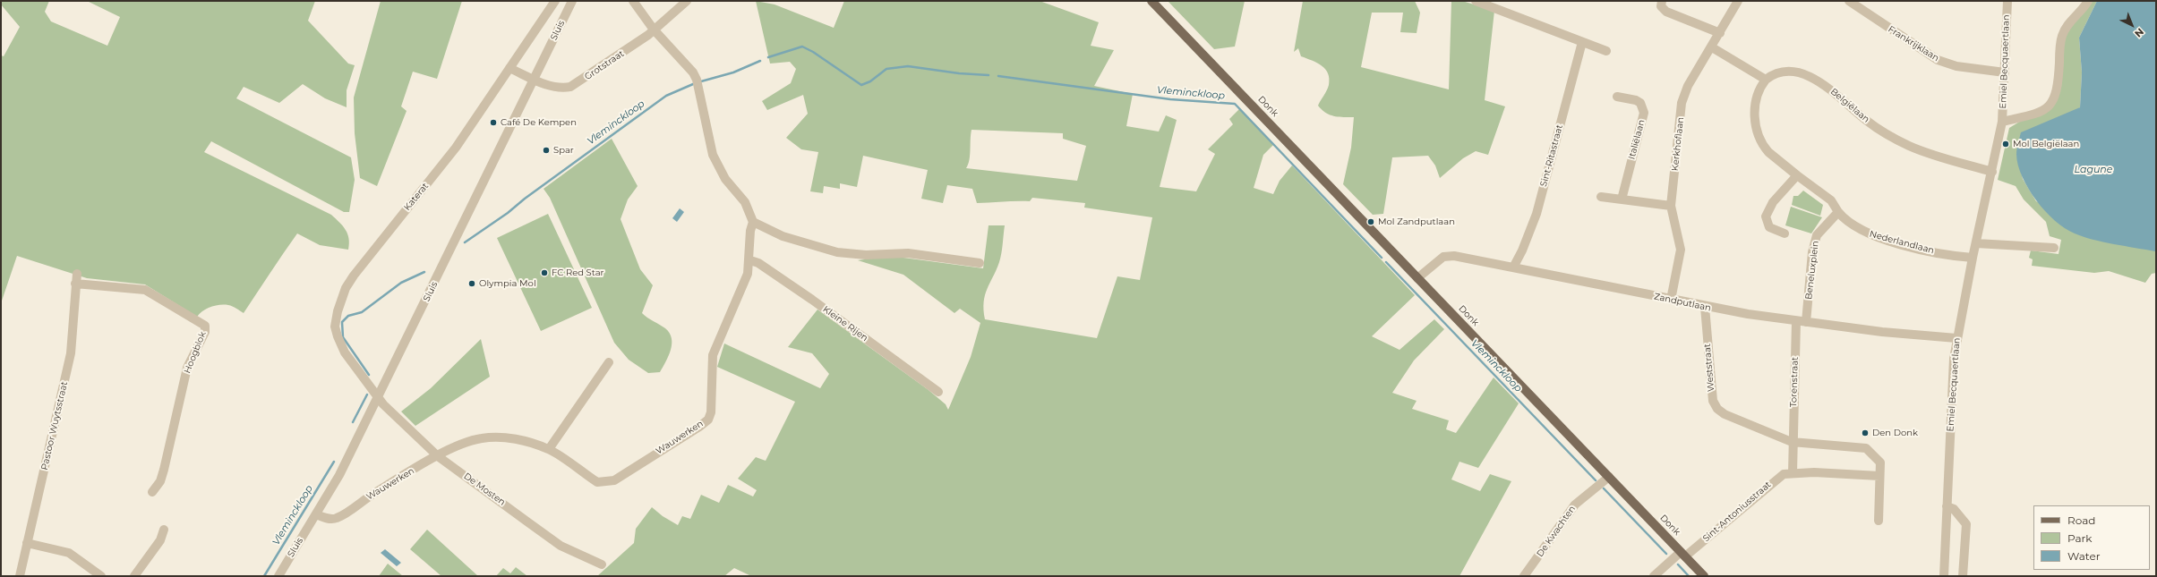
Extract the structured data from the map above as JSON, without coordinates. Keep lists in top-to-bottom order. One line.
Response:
{"streets":{"main road":["Donk"],"street":["Sluis","Frankrijklaan","Emiel Becquaertlaan","Grotstraat","Belgiëlaan","Italiëlaan","Kerkhoflaan","Sint-Ritastraat","Katerat","Nederlandlaan","Beneluxplein","Zandputlaan","Kleine Rijen","Hoogblok","Weststraat","Torenstraat","Pastoor Wuytsstraat","Wauwerken","De Mosten","Sint-Antoniusstraat","De Kwachten"]},"crossings":[["Sluis","Grotstraat"],["Sluis","Katerat"],["Sluis","Wauwerken"],["Sluis","De Mosten"],["Frankrijklaan","Emiel Becquaertlaan"],["Emiel Becquaertlaan","Belgiëlaan"],["Emiel Becquaertlaan","Nederlandlaan"],["Emiel Becquaertlaan","Zandputlaan"],["Grotstraat","Katerat"],["Donk","Zandputlaan"],["Donk","Sint-Antoniusstraat"],["Donk","De Kwachten"],["Kerkhoflaan","Zandputlaan"],["Sint-Ritastraat","Zandputlaan"],["Katerat","De Mosten"],["Nederlandlaan","Beneluxplein"],["Beneluxplein","Zandputlaan"],["Zandputlaan","Weststraat"],["Zandputlaan","Torenstraat"],["Kleine Rijen","Wauwerken"],["Hoogblok","Pastoor Wuytsstraat"],["Weststraat","Torenstraat"],["Wauwerken","De Mosten"]],"water":["Vleminckloop","Lagune"],"places":["Café De Kempen","Mol Belgiëlaan","Spar","Mol Zandputlaan","FC Red Star","Olympia Mol","Den Donk"],"legend":["Road","Park","Water"],"north":"bottom right"}
